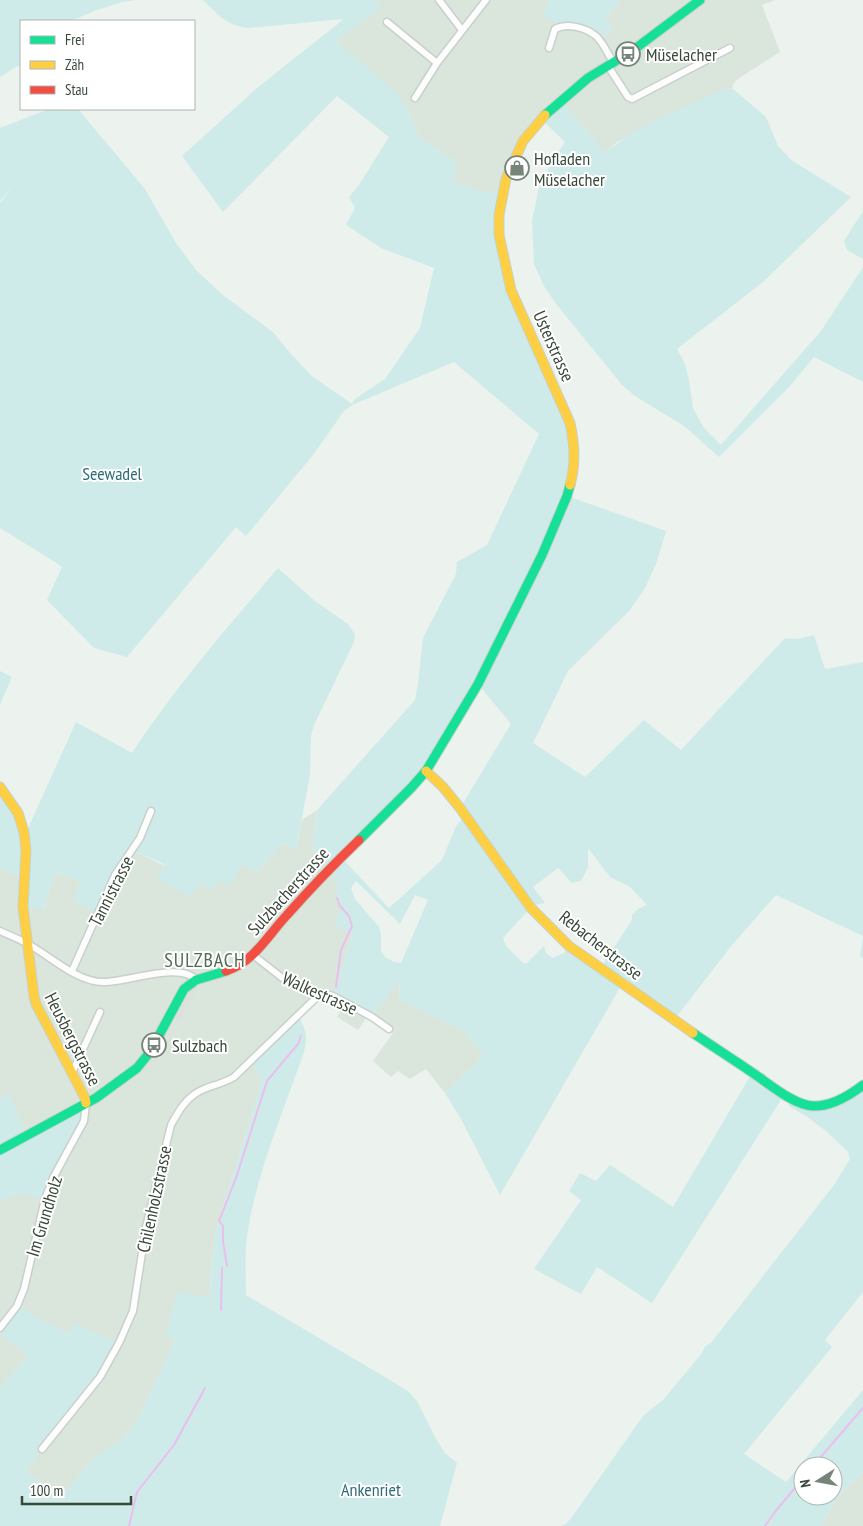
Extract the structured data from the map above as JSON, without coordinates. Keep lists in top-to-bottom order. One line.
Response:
{"streets":{"street":["Usterstrasse","Tannistrasse","Sulzbacherstrasse","Rebacherstrasse","Walkestrasse","Heusbergstrasse","Chilenholzstrasse","Im Grundholz"]},"crossings":[["Usterstrasse","Sulzbacherstrasse"],["Usterstrasse","Rebacherstrasse"],["Sulzbacherstrasse","Rebacherstrasse"],["Sulzbacherstrasse","Walkestrasse"],["Sulzbacherstrasse","Heusbergstrasse"],["Sulzbacherstrasse","Im Grundholz"],["Walkestrasse","Chilenholzstrasse"],["Heusbergstrasse","Im Grundholz"]],"districts":["SULZBACH"],"parks":["Seewadel","Ankenriet"],"places":{"bus stop":["Müselacher","Sulzbach"],"shop":["Hofladen Müselacher"]},"legend":["Frei","Zäh","Stau"],"scale_bar":"100 m","north":"left"}
